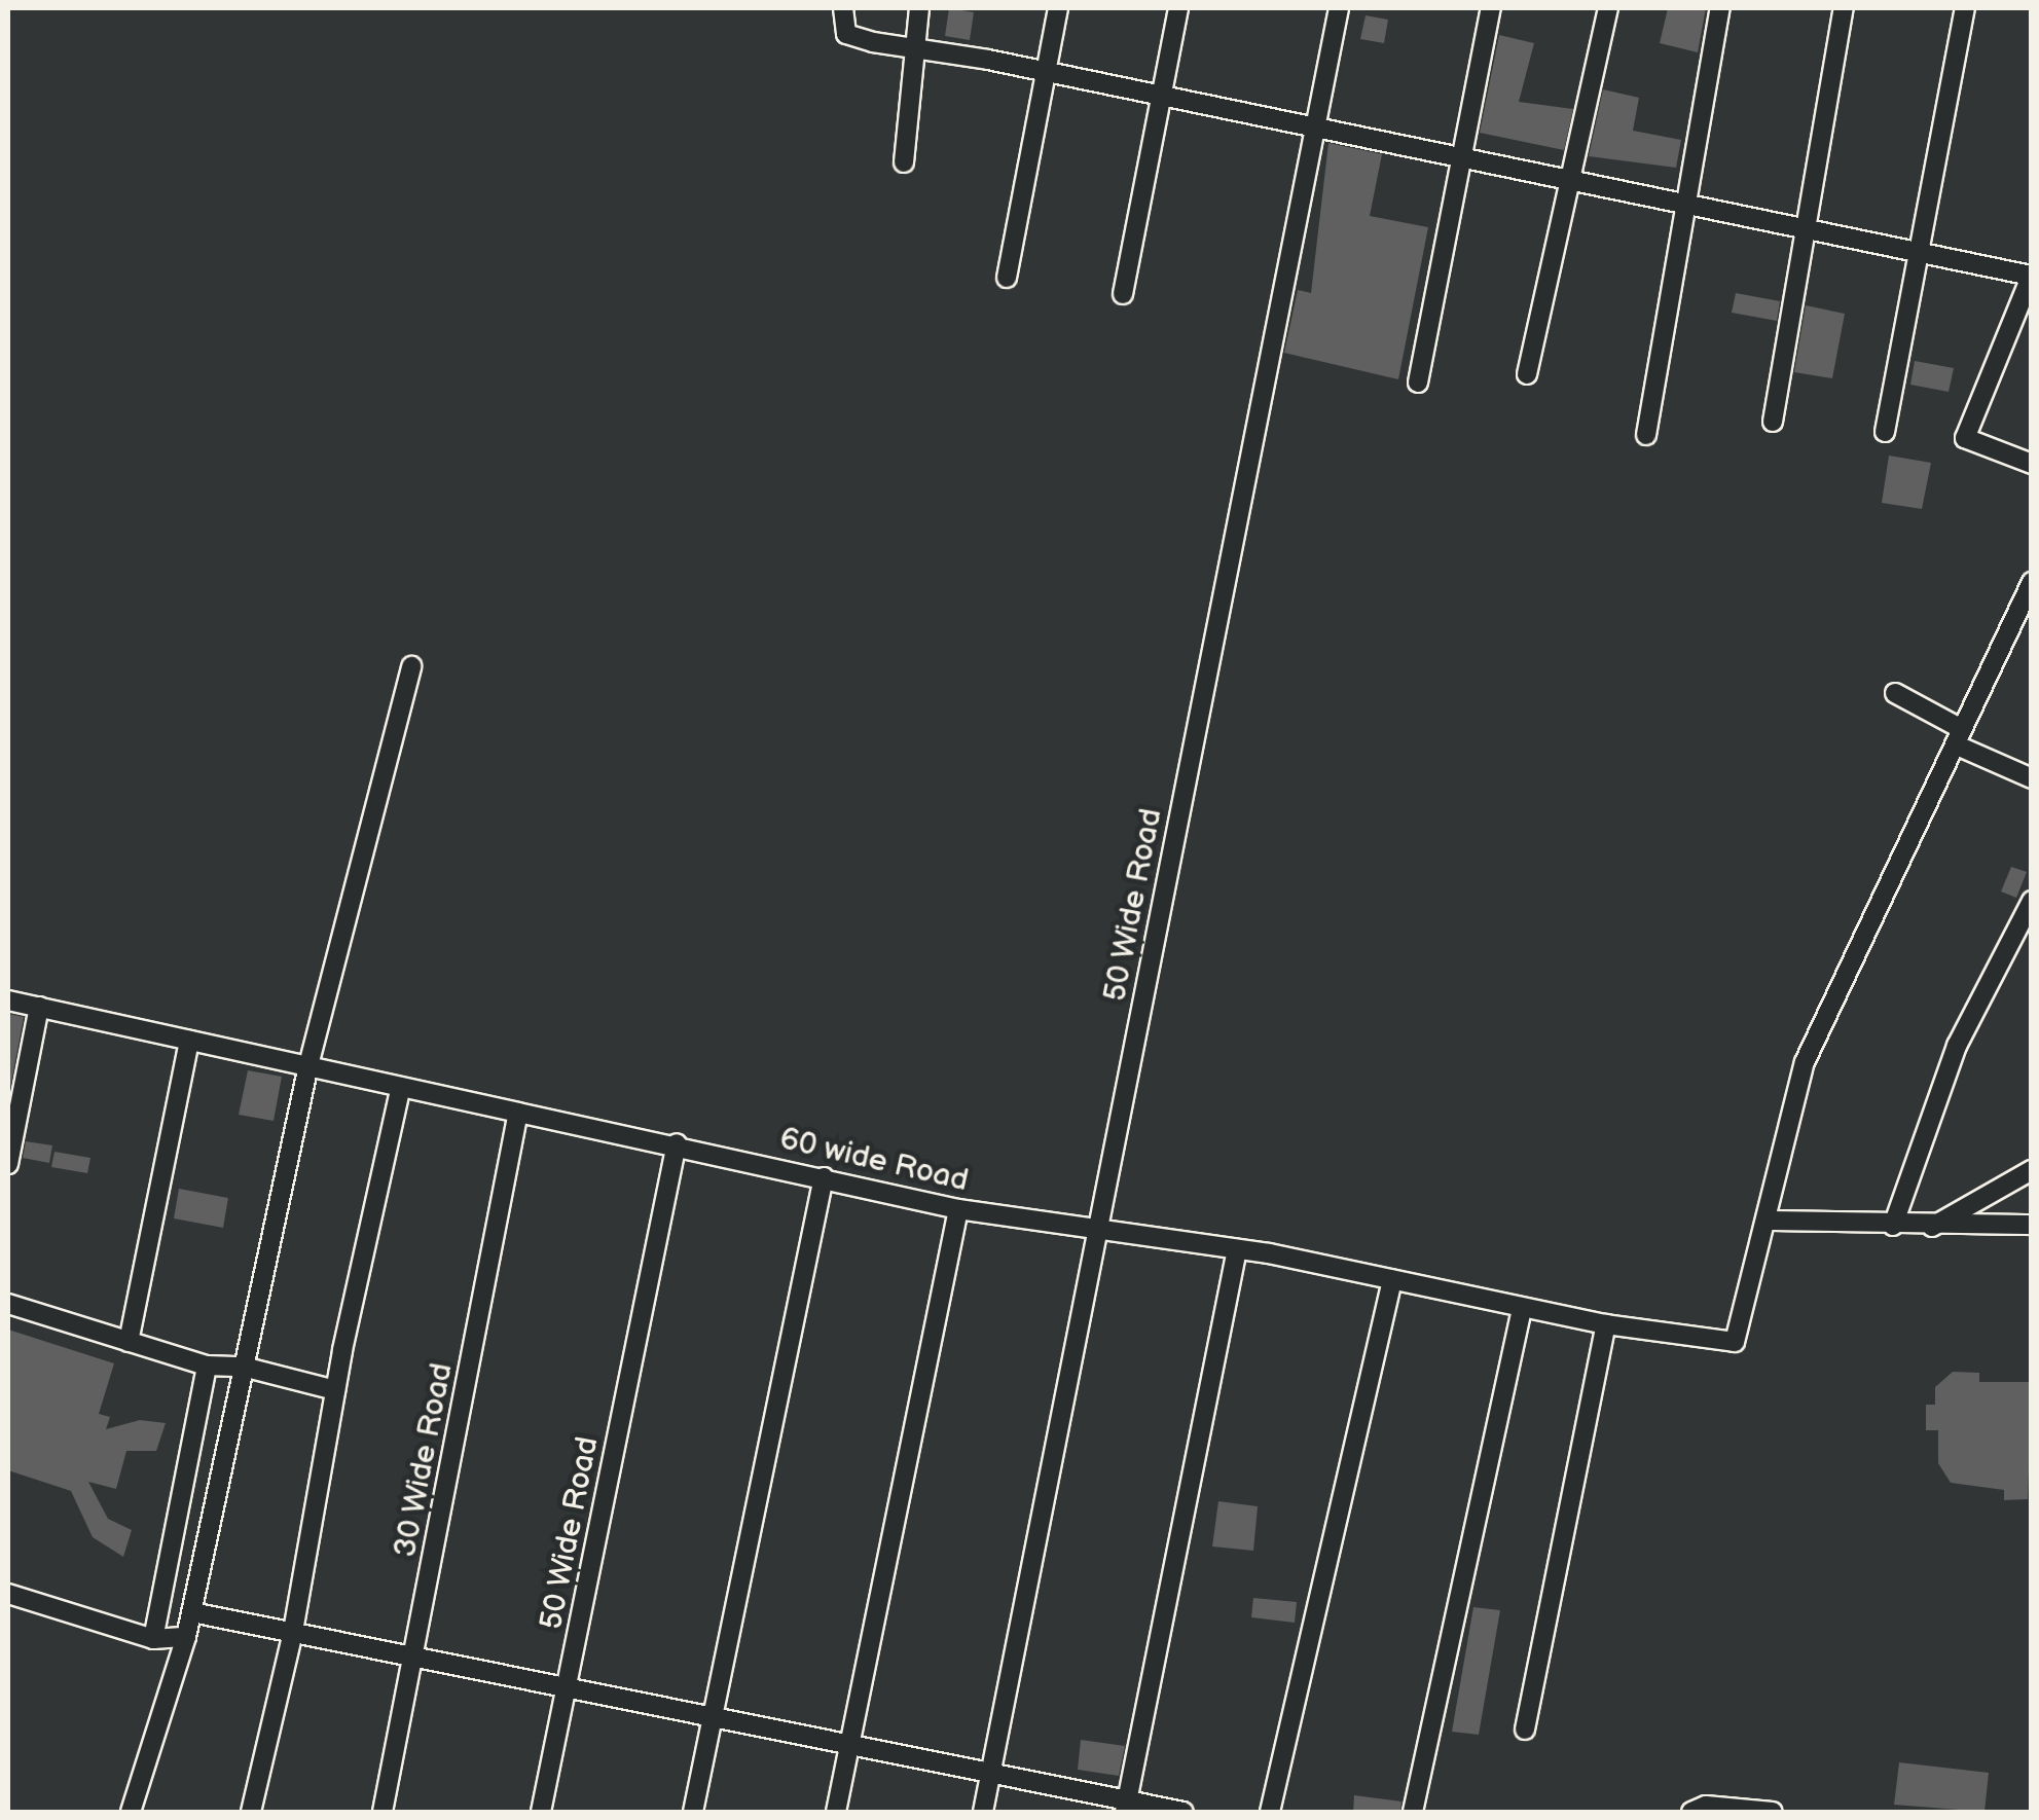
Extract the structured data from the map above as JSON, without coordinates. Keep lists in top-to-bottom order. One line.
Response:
{"streets":{"street":["50 Wide Road","60 wide Road","30 Wide Road"]},"crossings":[["50 Wide Road","60 wide Road"],["60 wide Road","30 Wide Road"]]}
